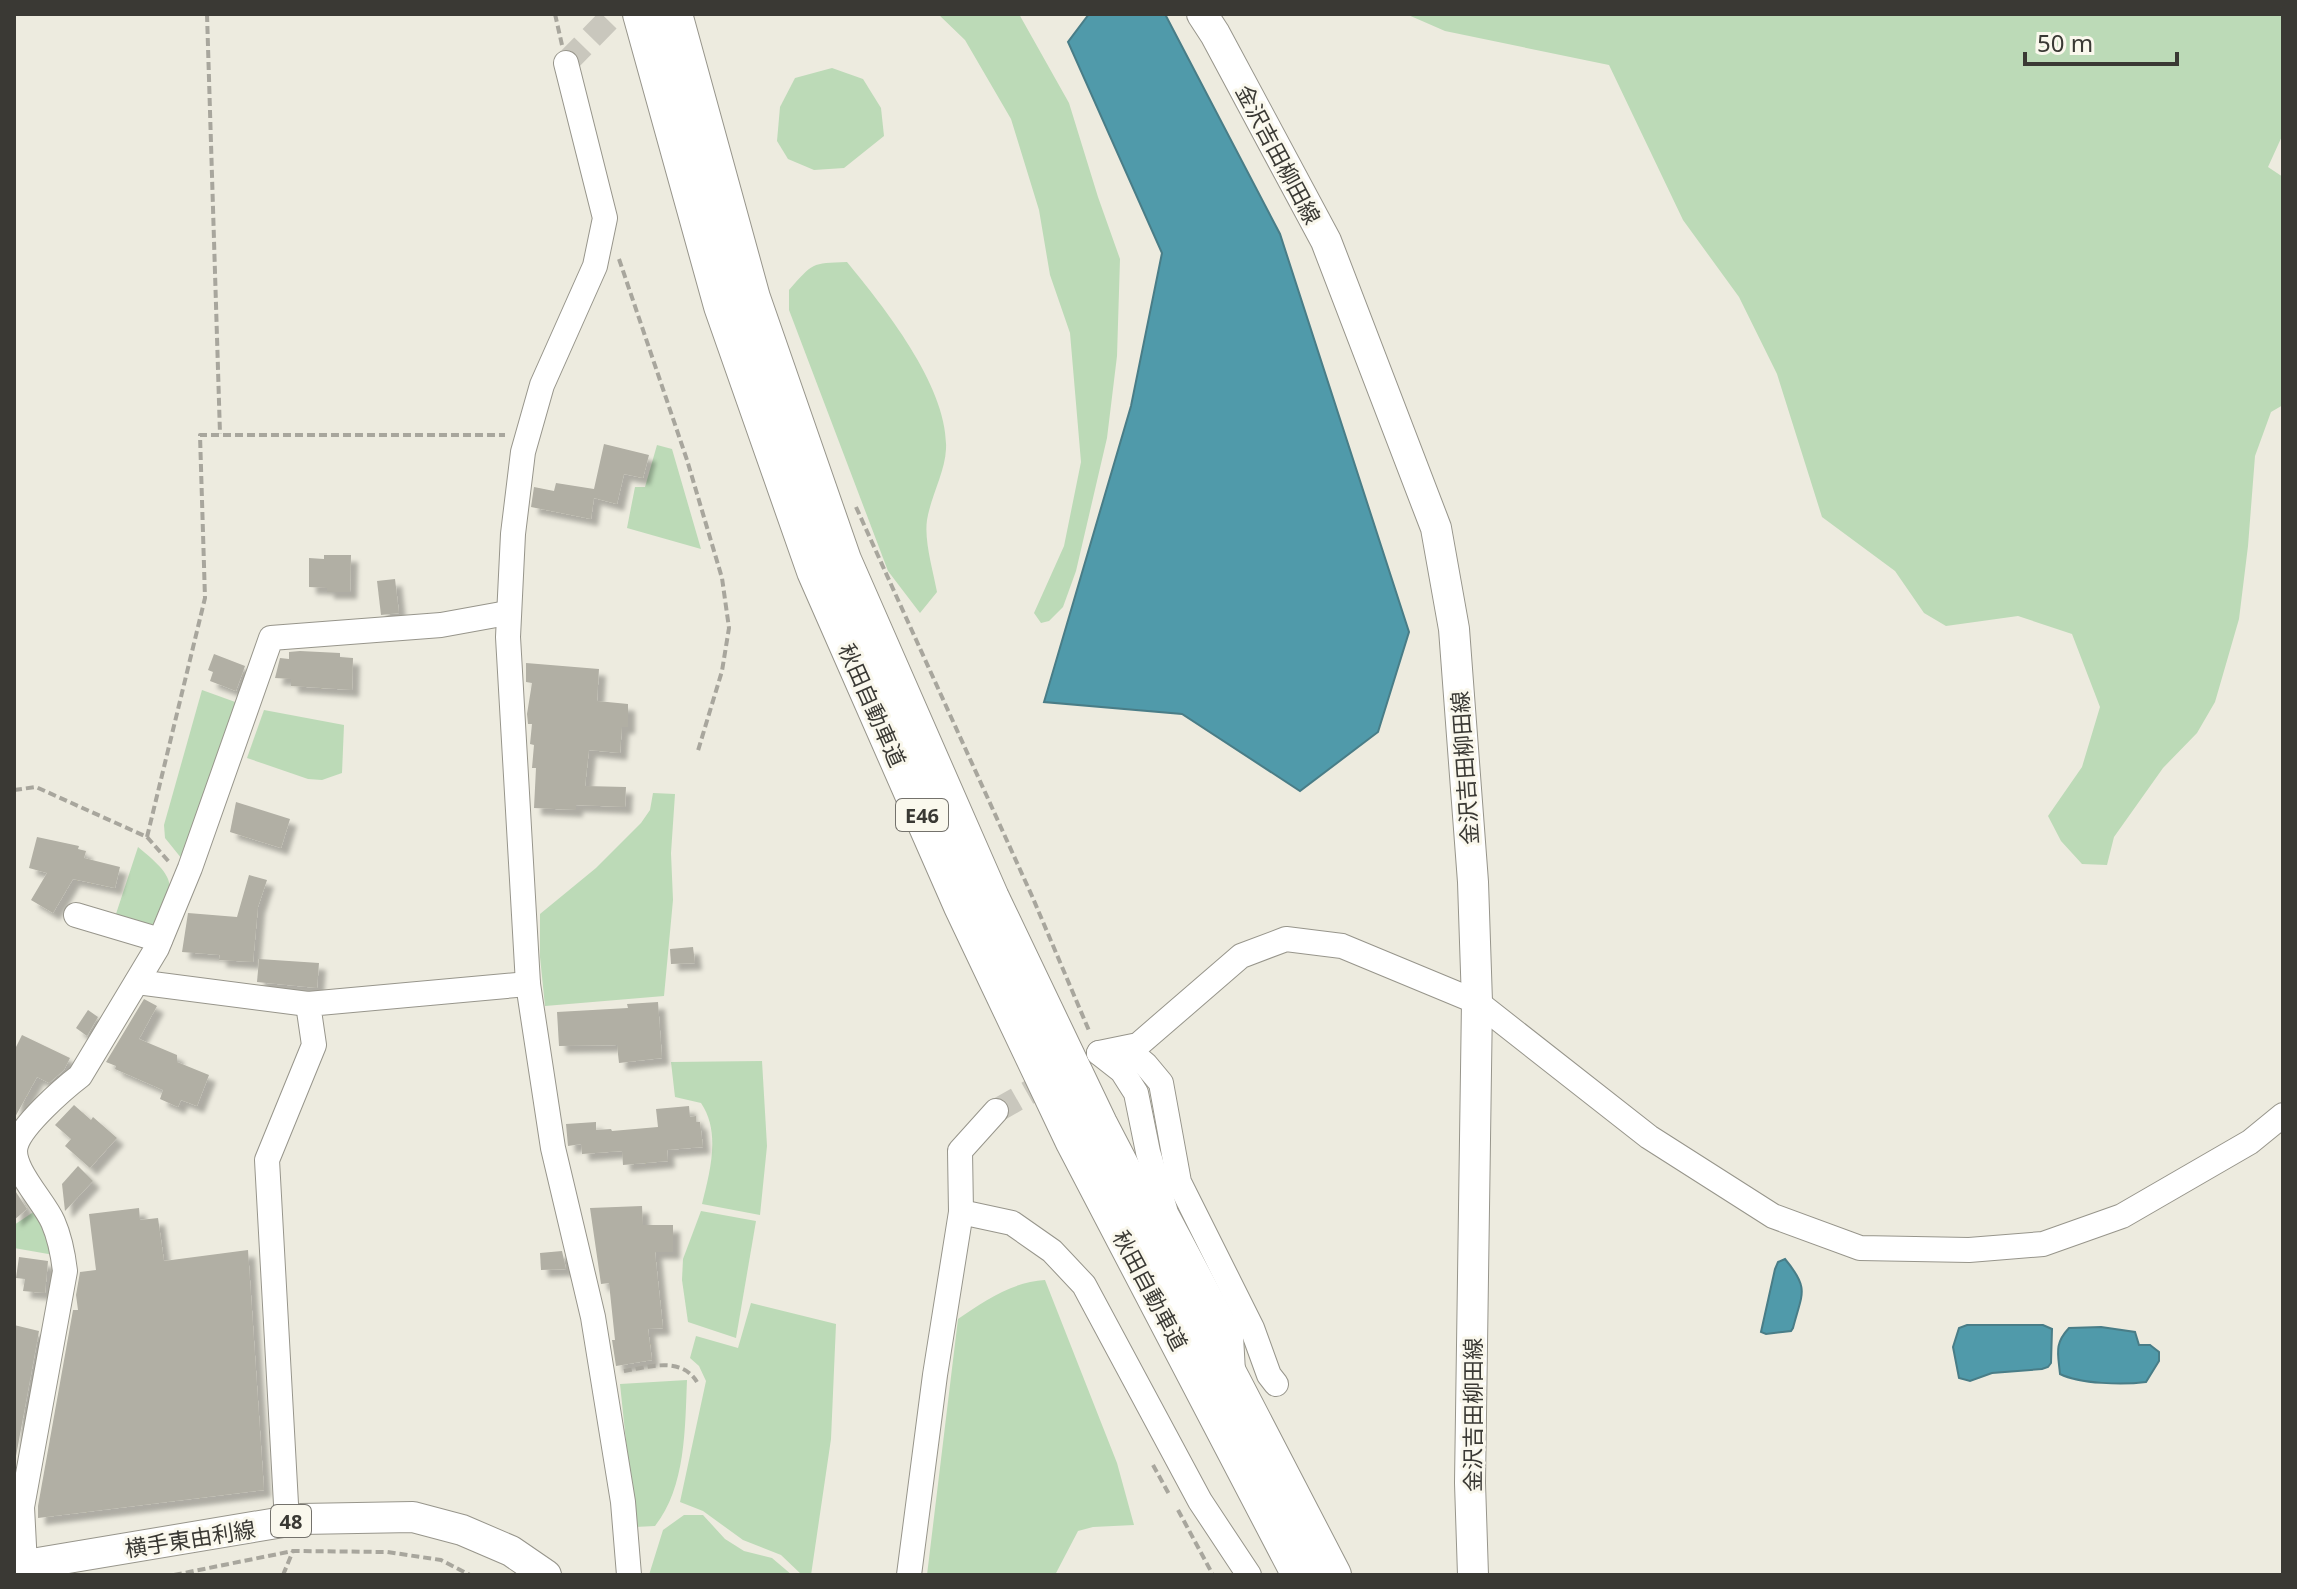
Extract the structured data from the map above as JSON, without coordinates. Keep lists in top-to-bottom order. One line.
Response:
{"streets":{"highway":["秋田自動車道","E46"],"main road":["金沢吉田柳田線","48","横手東由利線"]},"scale_bar":"50 m"}
